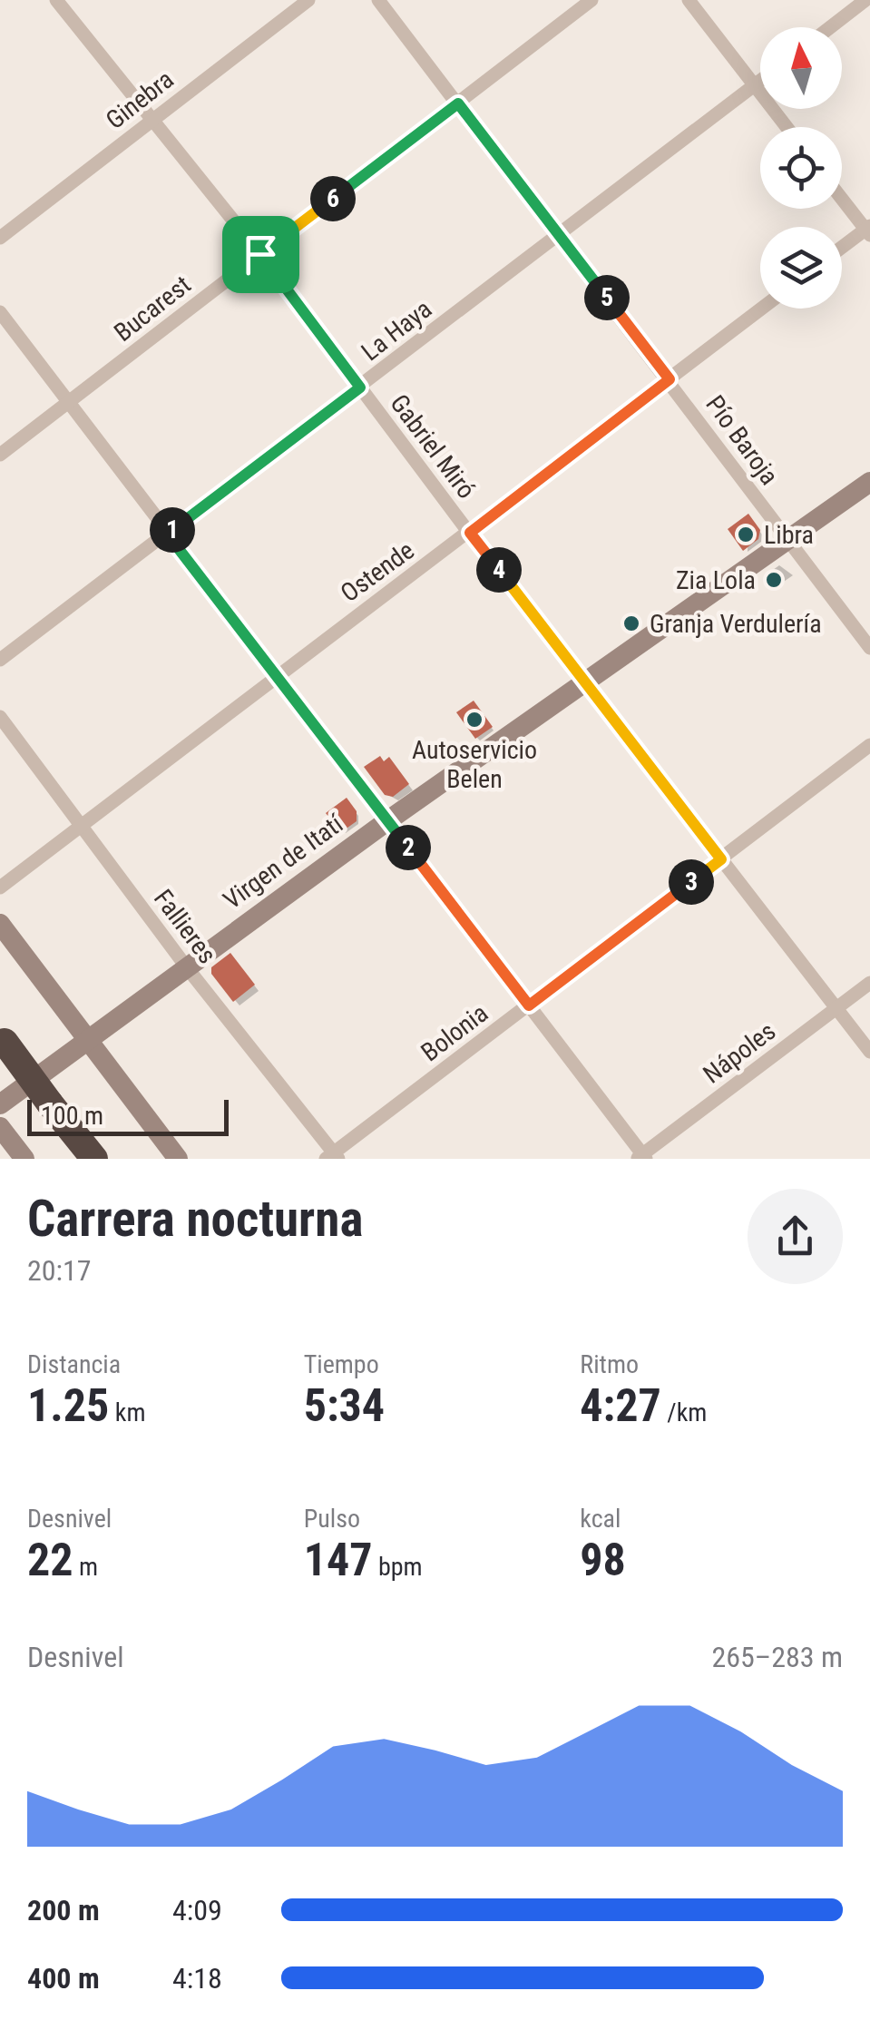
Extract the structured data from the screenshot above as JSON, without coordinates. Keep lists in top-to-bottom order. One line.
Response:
{"streets":{"street":["Ginebra","Bucarest","La Haya","Pío Baroja","Gabriel Miró","Ostende","Virgen de Itatí","Fallieres","Bolonia","Nápoles"]},"crossings":[["Ginebra","Gabriel Miró"],["Bucarest","Pío Baroja"],["Bucarest","Gabriel Miró"],["La Haya","Pío Baroja"],["La Haya","Gabriel Miró"],["Pío Baroja","Ostende"],["Pío Baroja","Virgen de Itatí"],["Gabriel Miró","Ostende"],["Gabriel Miró","Virgen de Itatí"],["Gabriel Miró","Bolonia"],["Gabriel Miró","Nápoles"],["Ostende","Fallieres"],["Virgen de Itatí","Fallieres"],["Fallieres","Bolonia"]],"places":["Libra","Zia Lola","Granja Verdulería","Autoservicio Belen"],"scale_bar":"100 m","north":"top","page":{"pins":["6","5","1","4","2","3"],"scale":"100 m","heading":["Carrera nocturna","20:17"],"stats":[["Distancia","1.25 km"],["Tiempo","5:34"],["Ritmo","4:27 /km"],["Desnivel","22 m"],["Pulso","147 bpm"],["kcal","98"]],"chart":["Desnivel","265–283 m"],"list":[{"name":"200 m","note":"4:09"},{"name":"400 m","note":"4:18"}]}}
